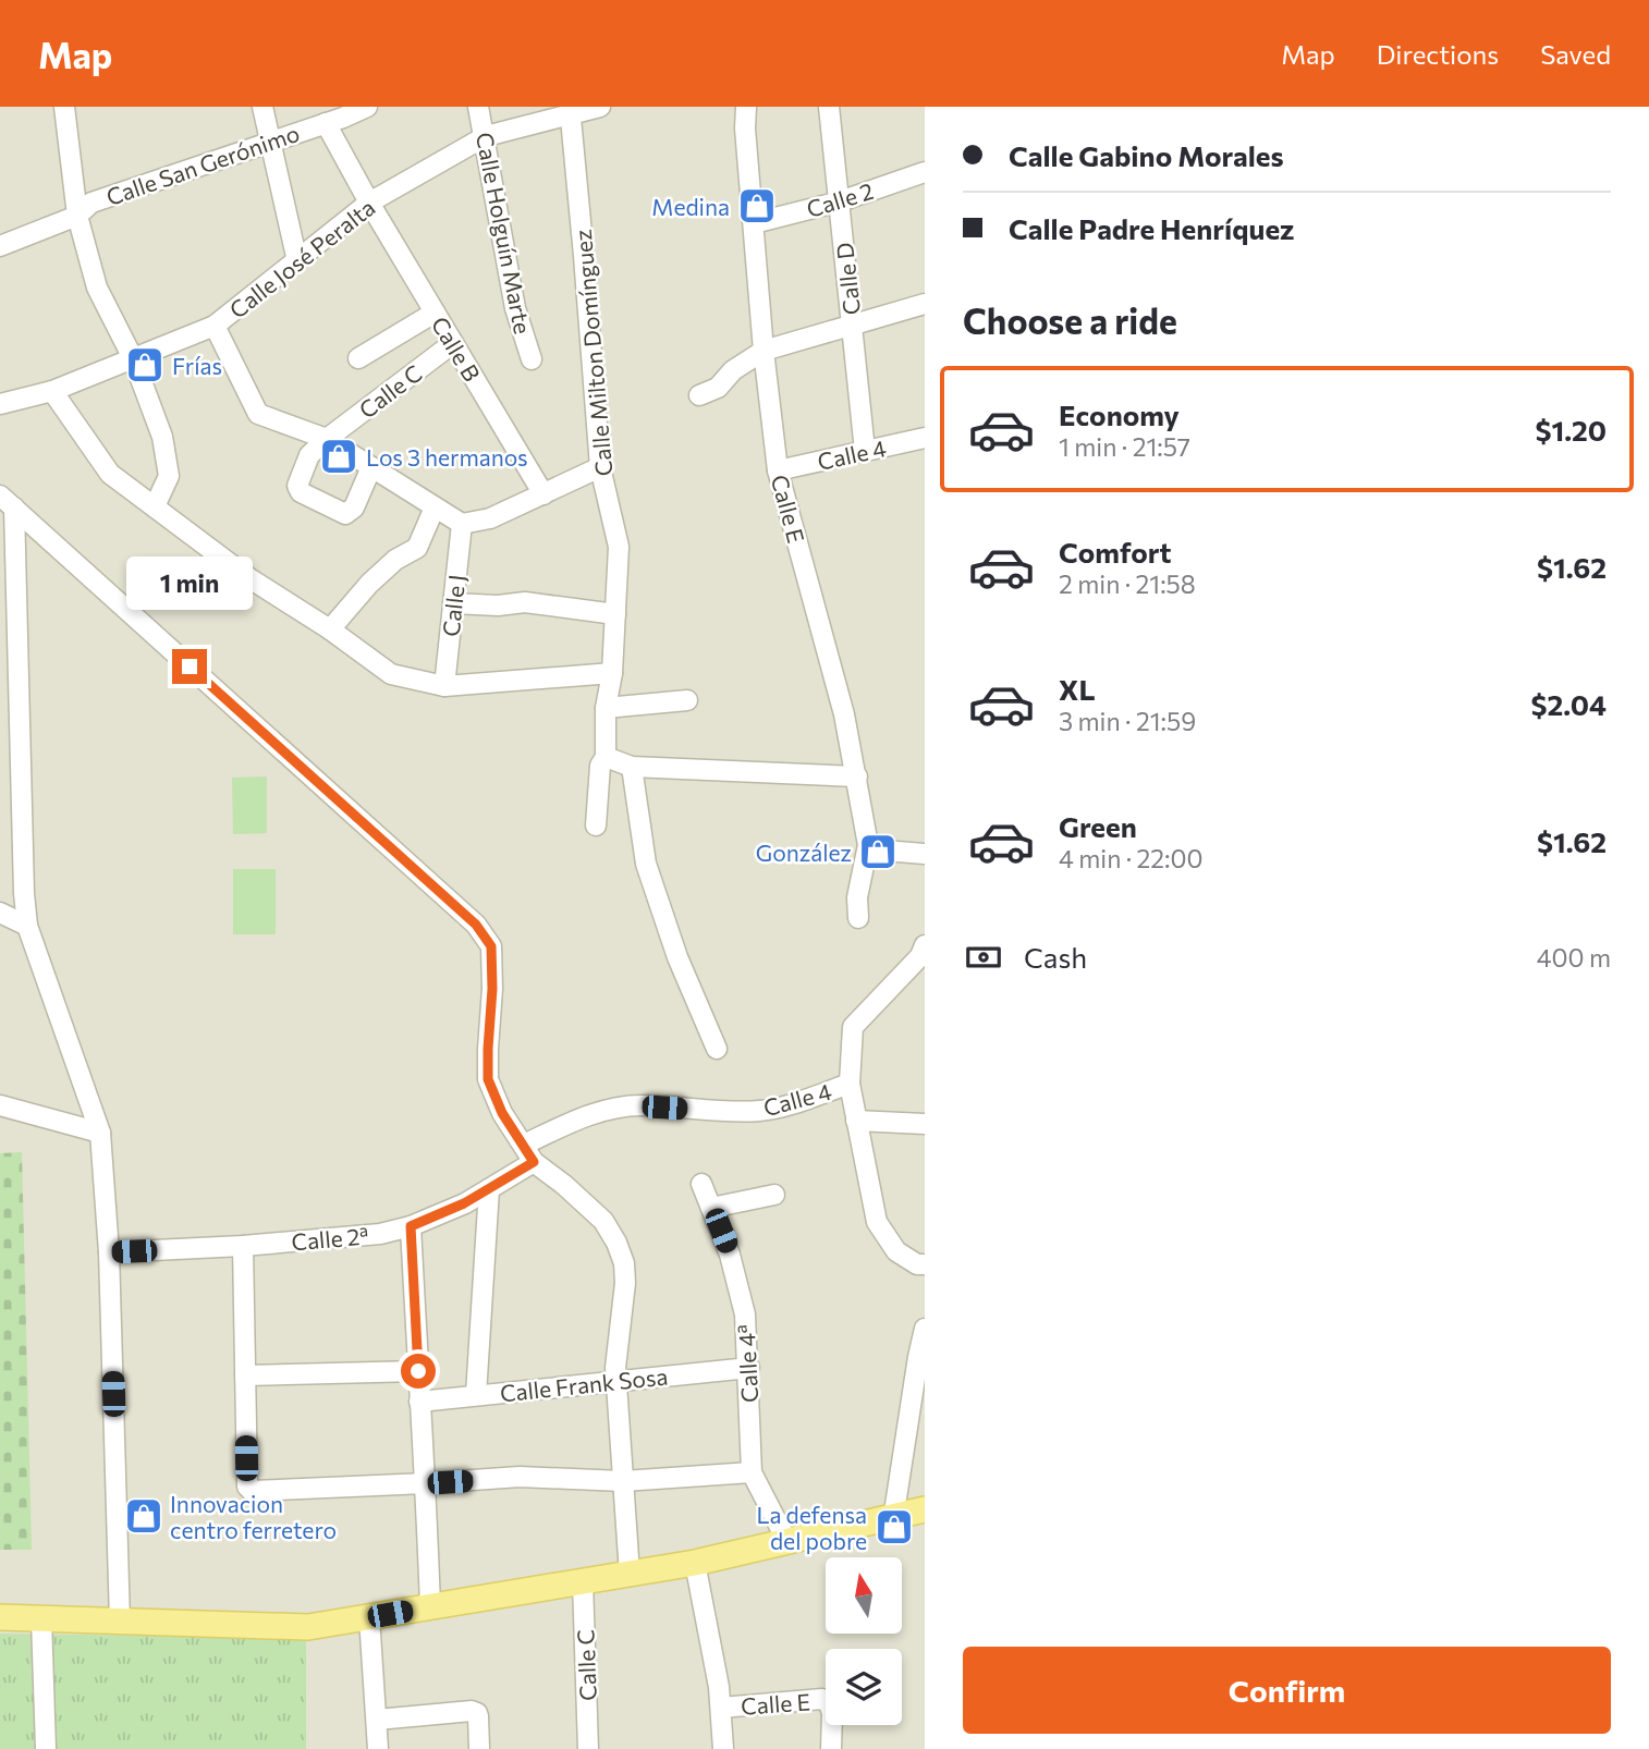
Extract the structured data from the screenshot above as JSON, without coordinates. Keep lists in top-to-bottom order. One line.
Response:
{"streets":{"street":["Calle San Gerónimo","Calle 2","Calle Holguín Marte","Calle José Peralta","Calle D","Calle B","Calle Milton Domínguez","Calle C","Calle 4","Calle E","Calle J","Calle 2ª","Calle 4ª","Calle Frank Sosa"]},"crossings":[["Calle San Gerónimo","Calle B"],["Calle 2","Calle D"],["Calle 2","Calle E"],["Calle Holguín Marte","Calle José Peralta"],["Calle José Peralta","Calle B"],["Calle José Peralta","Calle Milton Domínguez"],["Calle D","Calle 4"],["Calle B","Calle C"],["Calle 4","Calle E"],["Calle 4","Calle 2ª"],["Calle 4ª","Calle Frank Sosa"]],"places":{"shop":["Medina","Frías","Los 3 hermanos","González","Innovacion centro ferretero","La defensa del pobre"]},"north":"top","page":{"header":"Map","nav":["Map","Directions","Saved"],"banner":["Calle Gabino Morales","Calle Padre Henríquez"],"heading":"Choose a ride","list":[{"name":"Economy","note":"1 min · 21:57","value":"$1.20"},{"name":"Comfort","note":"2 min · 21:58","value":"$1.62"},{"name":"XL","note":"3 min · 21:59","value":"$2.04"},{"name":"Green","note":"4 min · 22:00","value":"$1.62"}],"bubble":"1 min","pay":["Cash","400 m"],"buttons":"Confirm"}}
